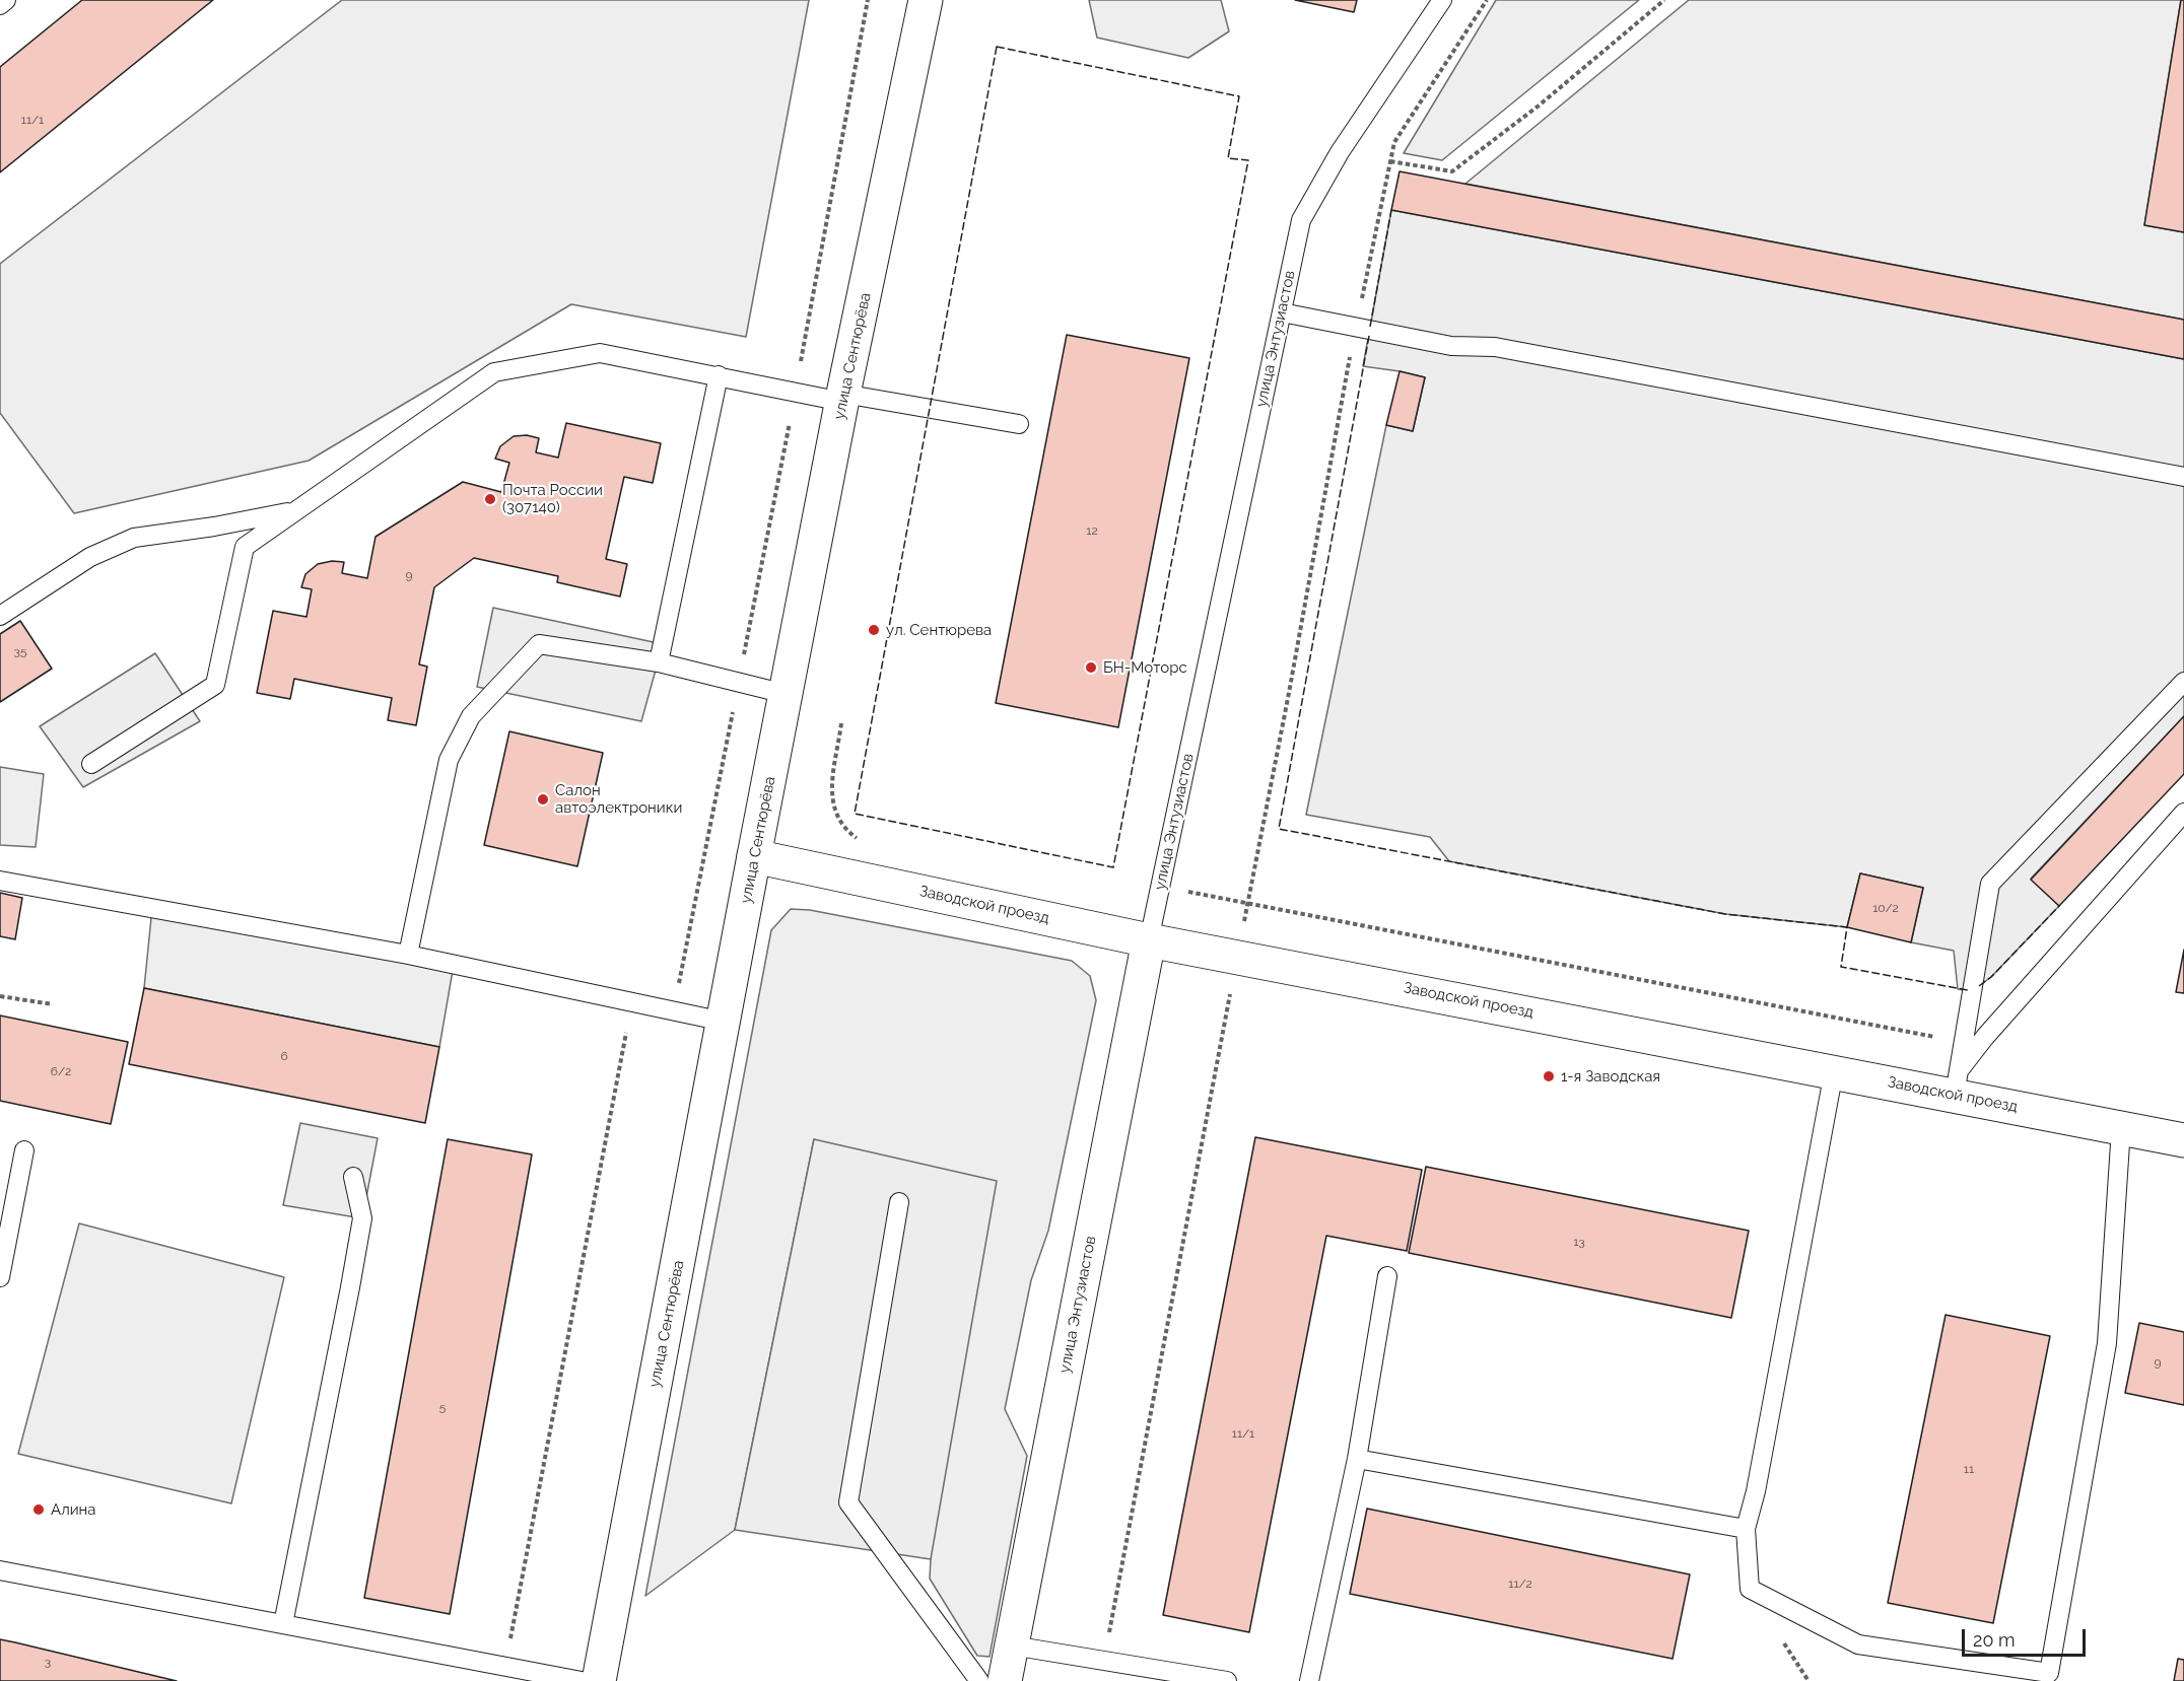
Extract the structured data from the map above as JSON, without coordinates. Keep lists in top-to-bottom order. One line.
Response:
{"streets":{"main road":["улица Энтузиастов","улица Сентюрёва","Заводской проезд"]},"crossings":[["улица Энтузиастов","Заводской проезд"],["улица Сентюрёва","Заводской проезд"]],"places":["Почта России (307140)","ул. Сентюрева","БН-Моторс","Салон автоэлектроники","1-я Заводская","Алина"],"house_numbers":["11/1","12","9","35","10/2","6","6/2","13","9","5","11/1","11","11/2","3"],"scale_bar":"20 m"}
